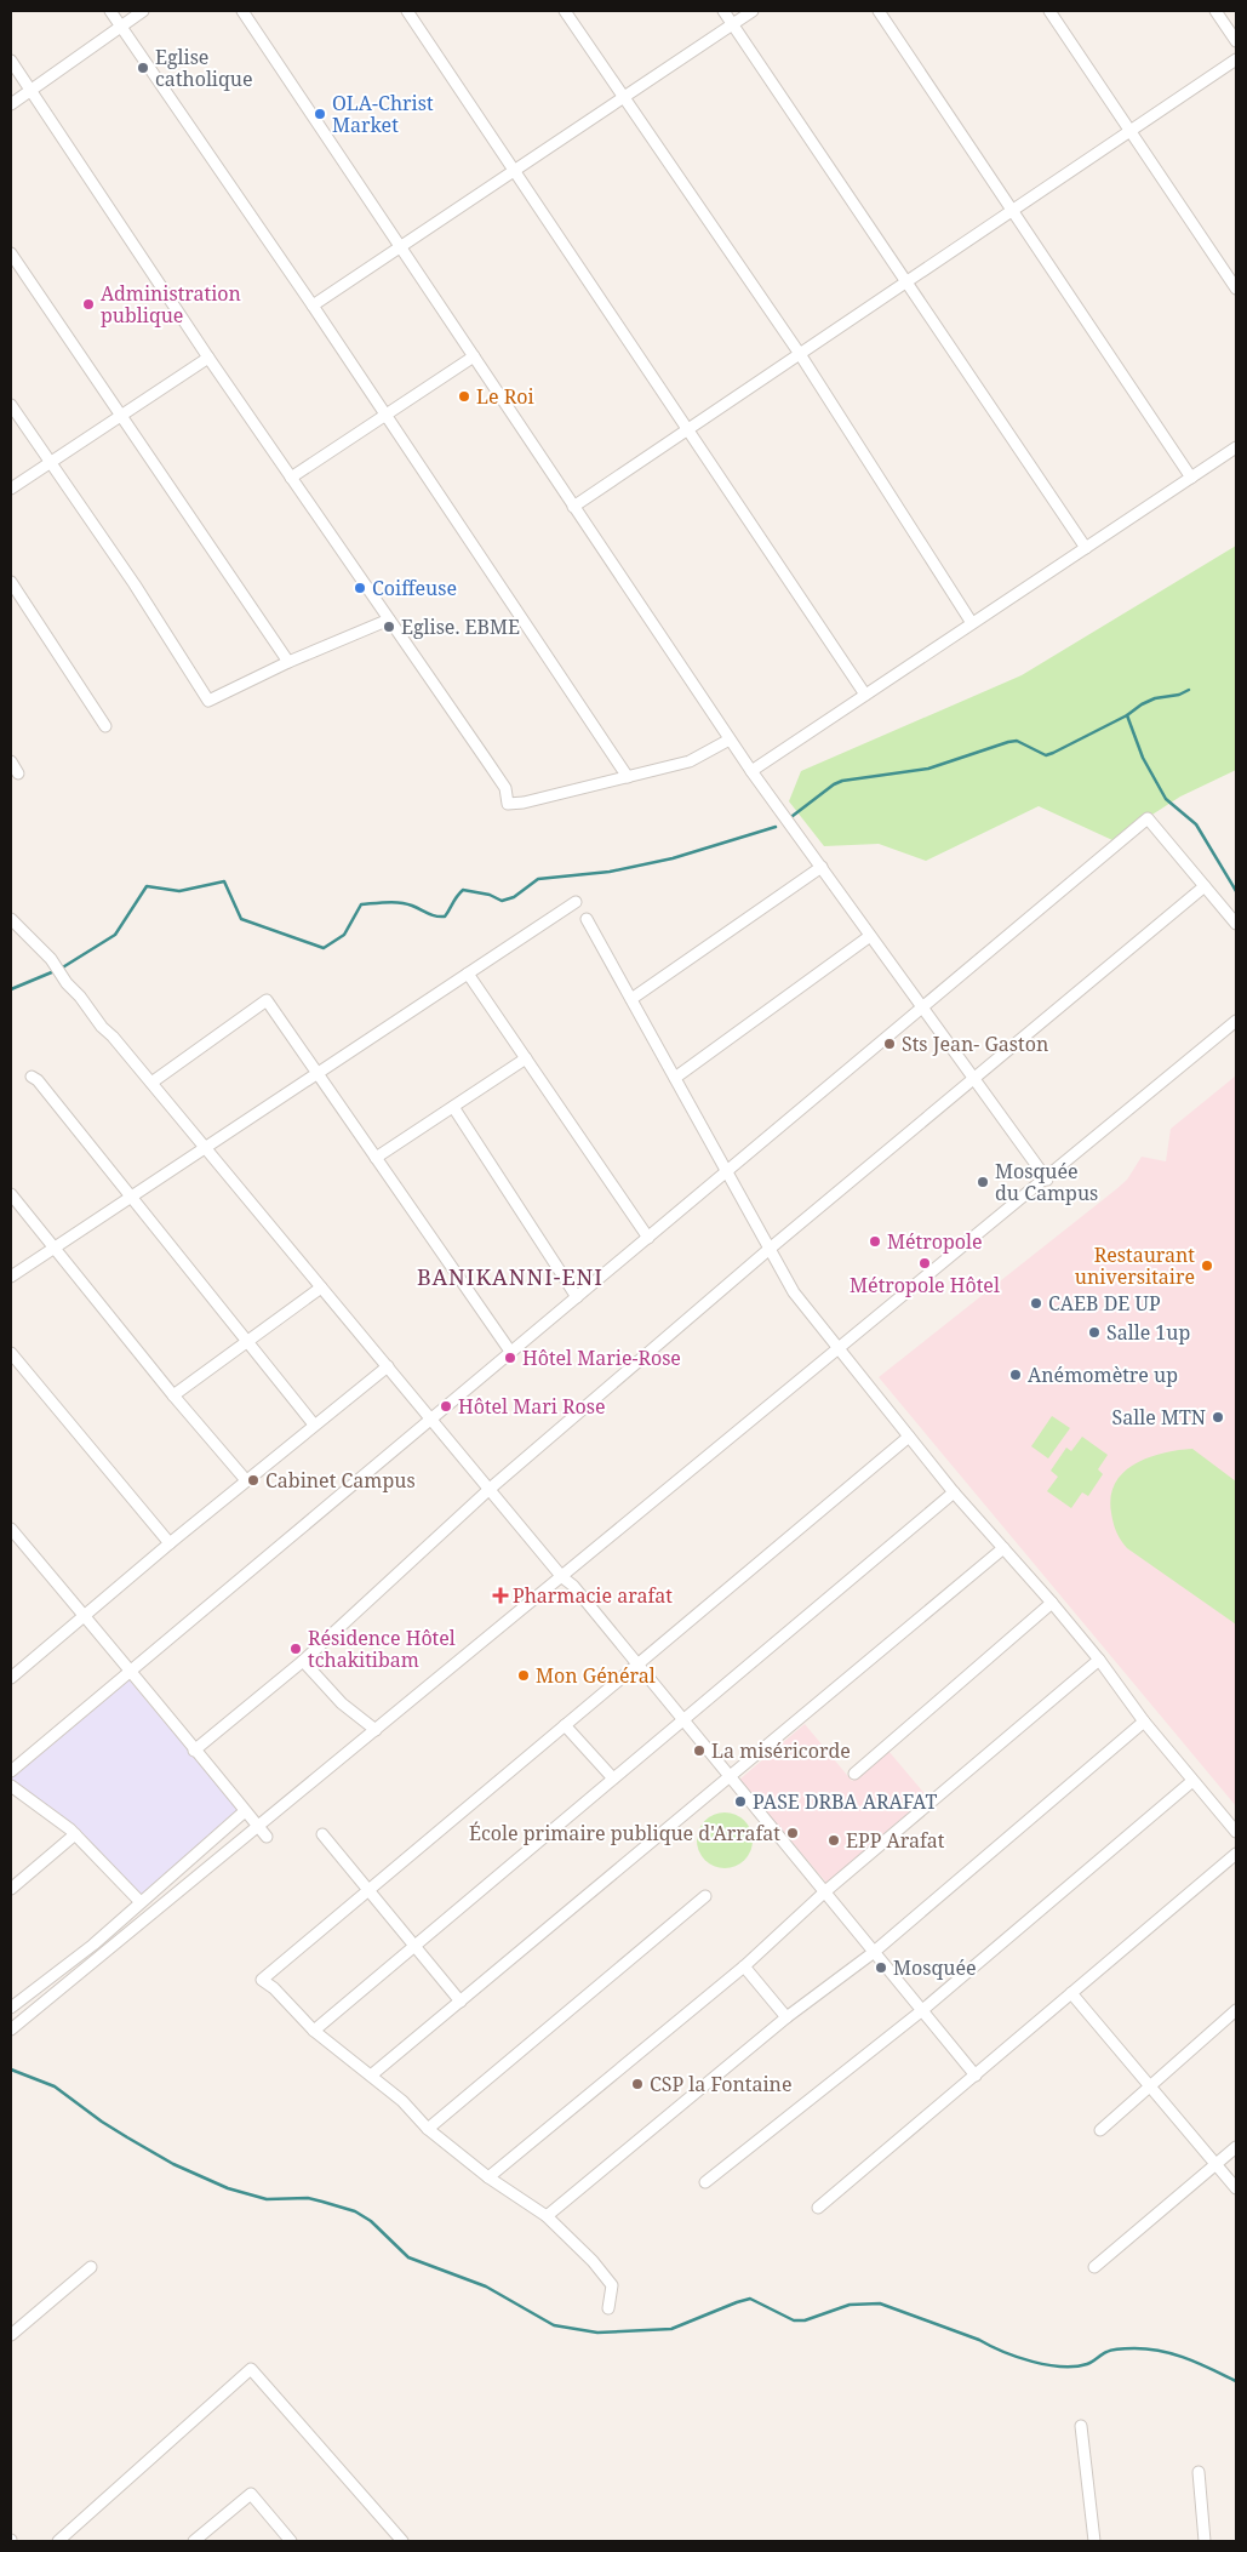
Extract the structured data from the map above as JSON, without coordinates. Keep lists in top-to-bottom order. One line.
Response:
{"districts":["BANIKANNI-ENI"],"places":{"other":["Eglise catholique","OLA-Christ Market","Administration publique","Le Roi","Coiffeuse","Eglise. EBME","Sts Jean- Gaston","Mosquée du Campus","Métropole","Métropole Hôtel","Restaurant universitaire","CAEB DE UP","Salle 1up","Hôtel Marie-Rose","Anémomètre up","Hôtel Mari Rose","Salle MTN","Cabinet Campus","Résidence Hôtel tchakitibam","Mon Général","La miséricorde","PASE DRBA ARAFAT","École primaire publique d'Arrafat","EPP Arafat","Mosquée","CSP la Fontaine"],"health":["Pharmacie arafat"]}}
